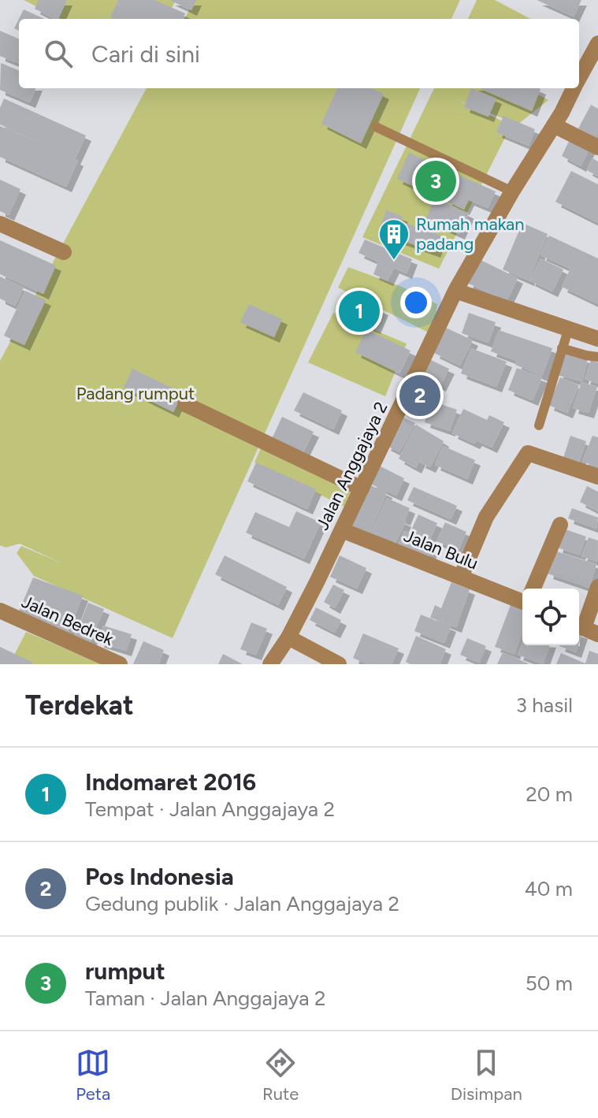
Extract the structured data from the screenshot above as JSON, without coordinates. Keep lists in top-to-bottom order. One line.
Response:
{"streets":{"street":["Jalan Anggajaya 2","Jalan Bulu","Jalan Bedrek"]},"crossings":[["Jalan Anggajaya 2","Jalan Bulu"]],"parks":["Padang rumput"],"places":{"building":["Rumah makan padang"]},"page":{"search":"Cari di sini","pins":["3","1","2"],"heading":["Terdekat","3 hasil"],"list":[{"mark":"1","name":"Indomaret 2016","note":"Tempat · Jalan Anggajaya 2","value":"20 m"},{"mark":"2","name":"Pos Indonesia","note":"Gedung publik · Jalan Anggajaya 2","value":"40 m"},{"mark":"3","name":"rumput","note":"Taman · Jalan Anggajaya 2","value":"50 m"}],"nav":["Peta","Rute","Disimpan"]}}
